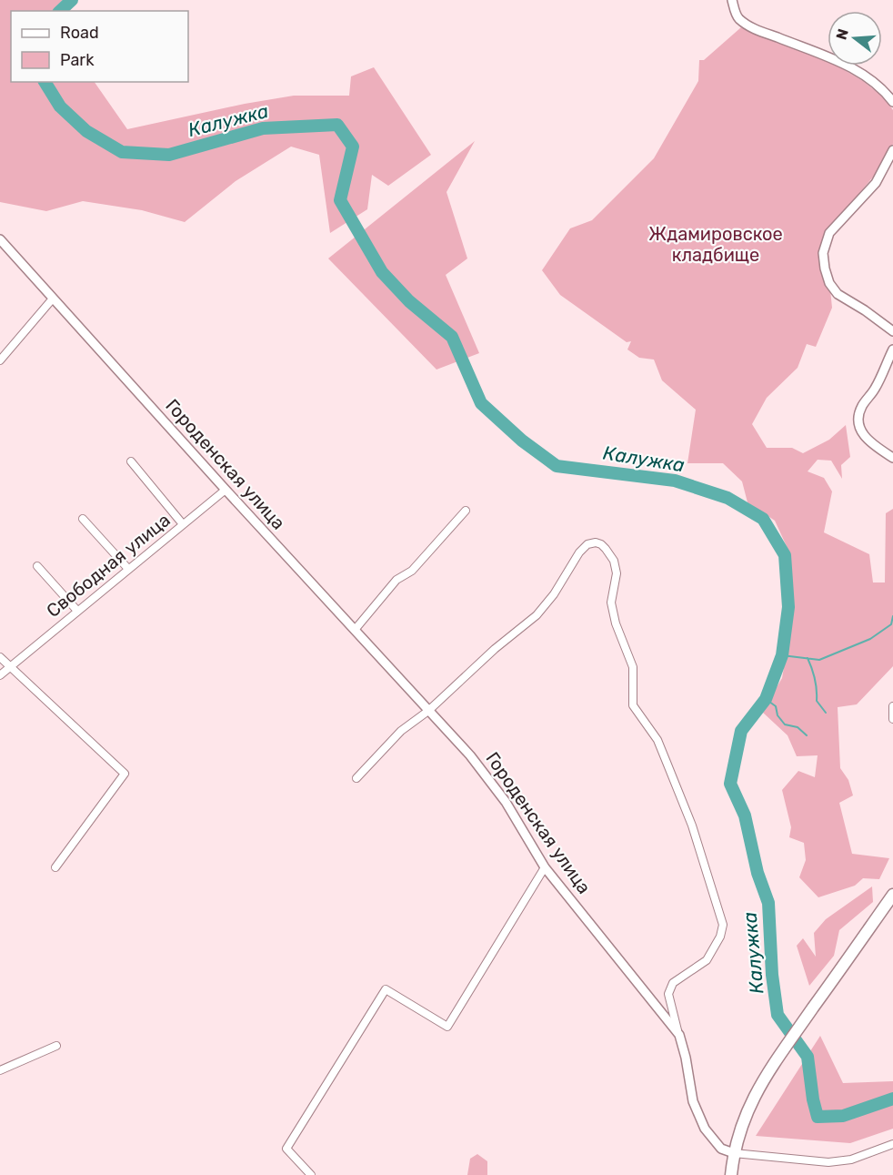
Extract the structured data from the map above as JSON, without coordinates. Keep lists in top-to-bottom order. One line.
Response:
{"streets":{"street":["Городенская улица","Свободная улица"]},"crossings":[["Городенская улица","Свободная улица"]],"water":["Калужка"],"parks":["Ждамировское кладбище"],"legend":["Road","Park"],"north":"left"}
